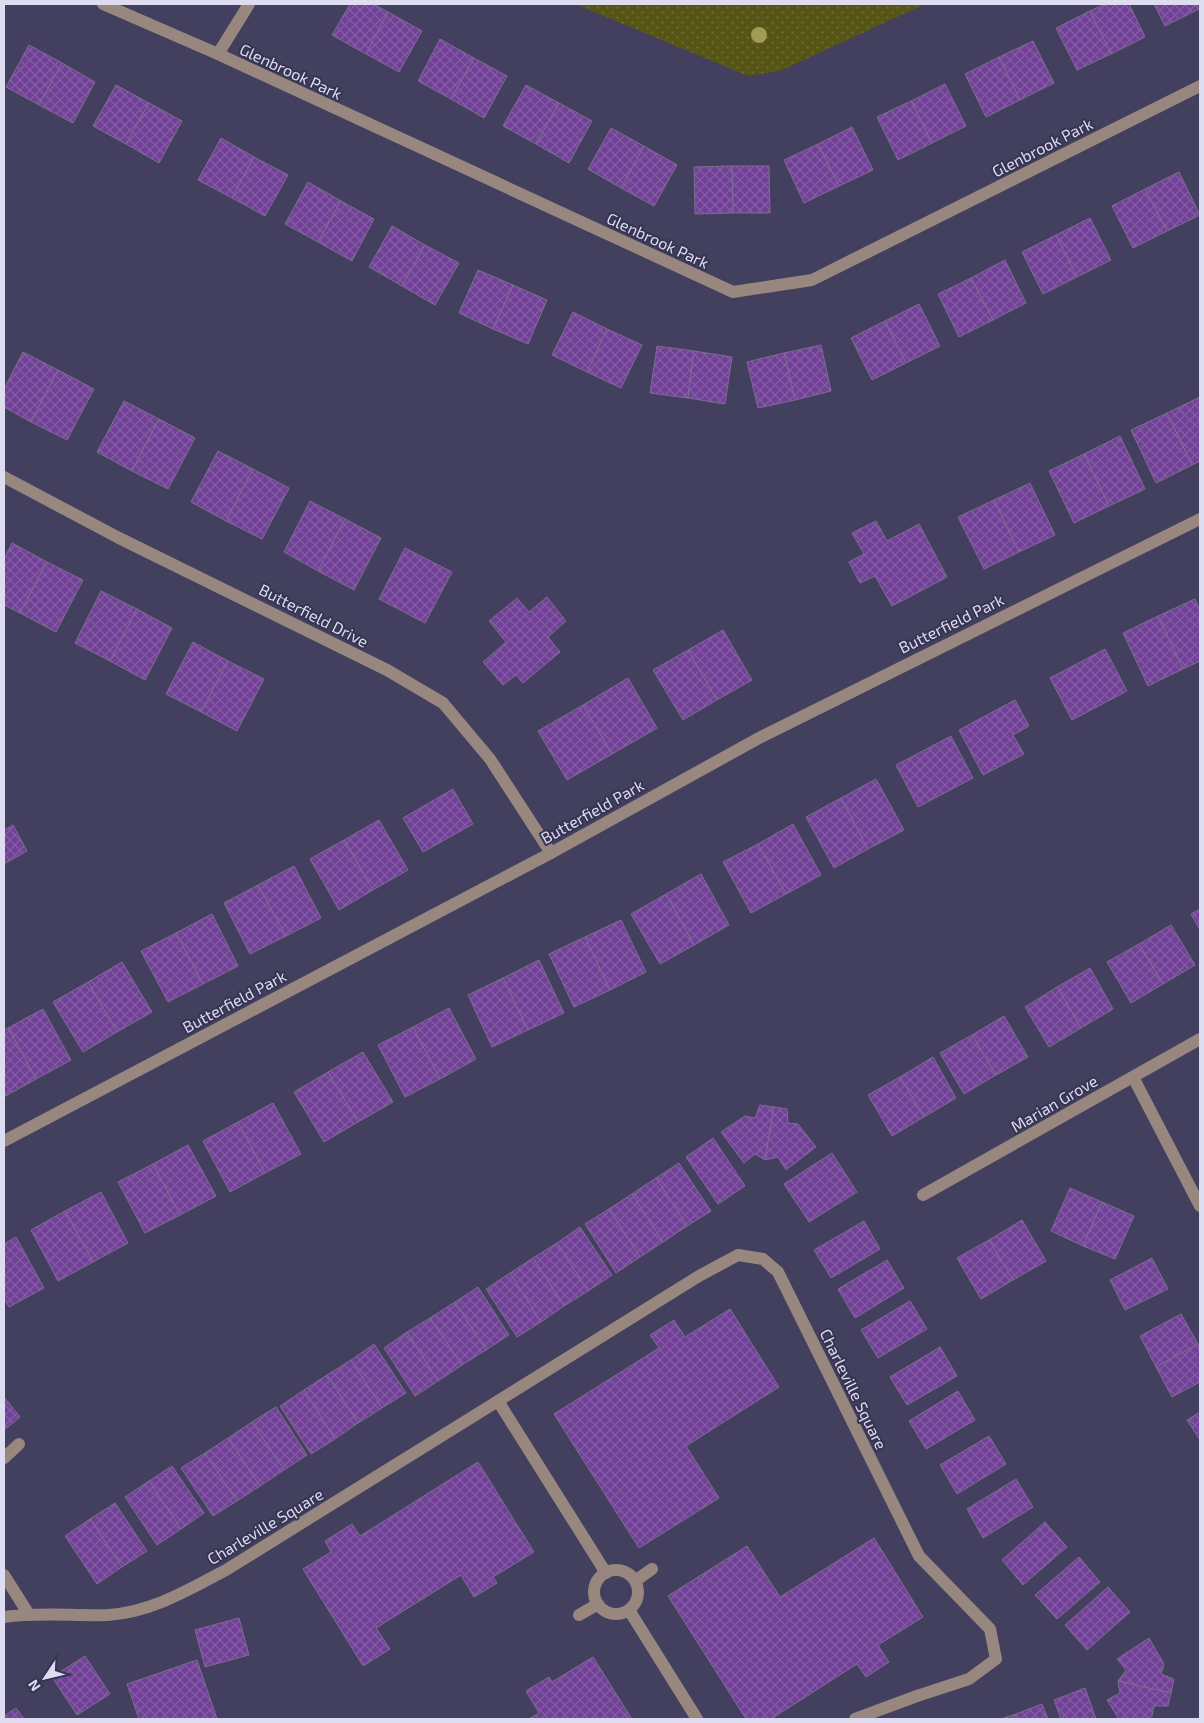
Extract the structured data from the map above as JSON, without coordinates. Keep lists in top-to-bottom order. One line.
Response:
{"streets":{"street":["Glenbrook Park","Butterfield Drive","Butterfield Park","Marian Grove","Charleville Square"]},"crossings":[["Butterfield Drive","Butterfield Park"]],"north":"bottom left"}
